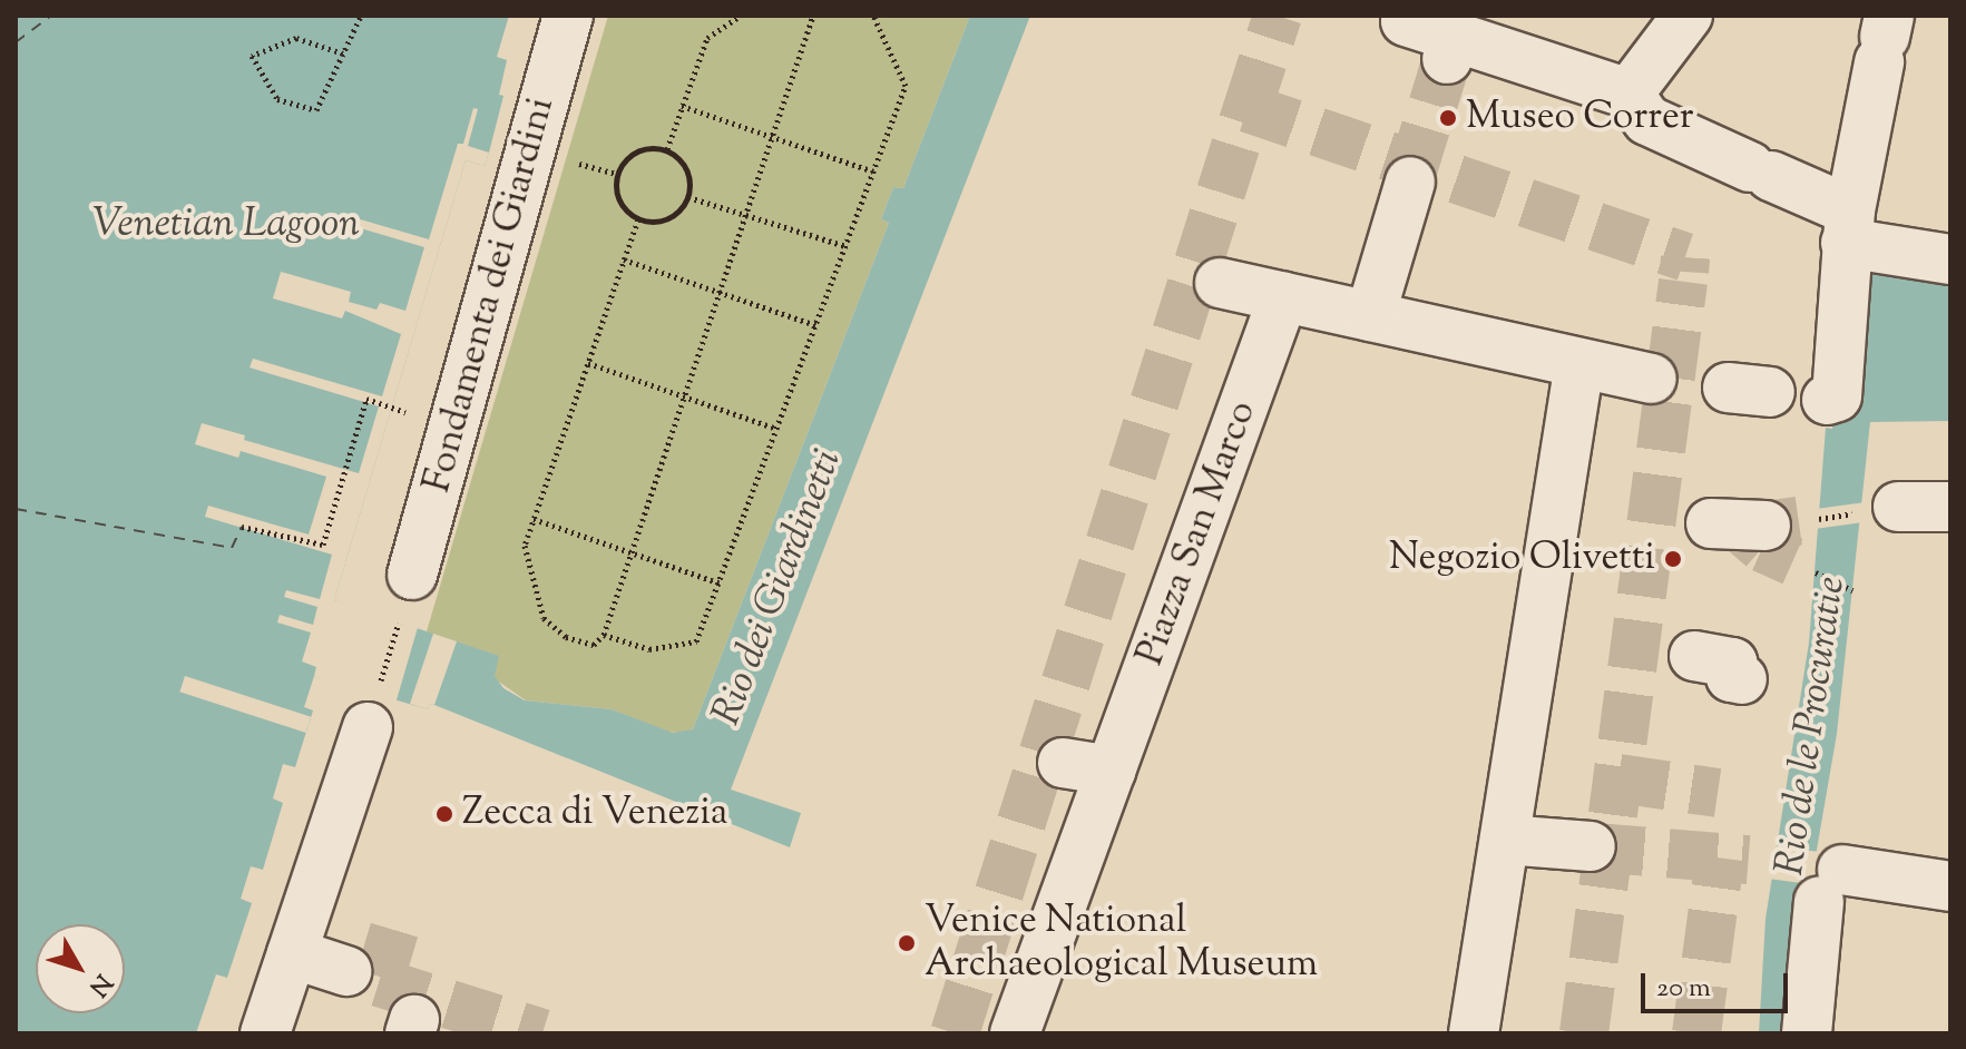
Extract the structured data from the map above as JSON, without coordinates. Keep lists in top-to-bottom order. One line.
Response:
{"streets":{"street":["Fondamenta dei Giardini","Piazza San Marco"]},"water":["Venetian Lagoon","Rio dei Giardinetti","Rio de le Procuratie"],"places":["Museo Correr","Negozio Olivetti","Zecca di Venezia","Venice National Archaeological Museum"],"scale_bar":"20 m","north":"bottom right"}
